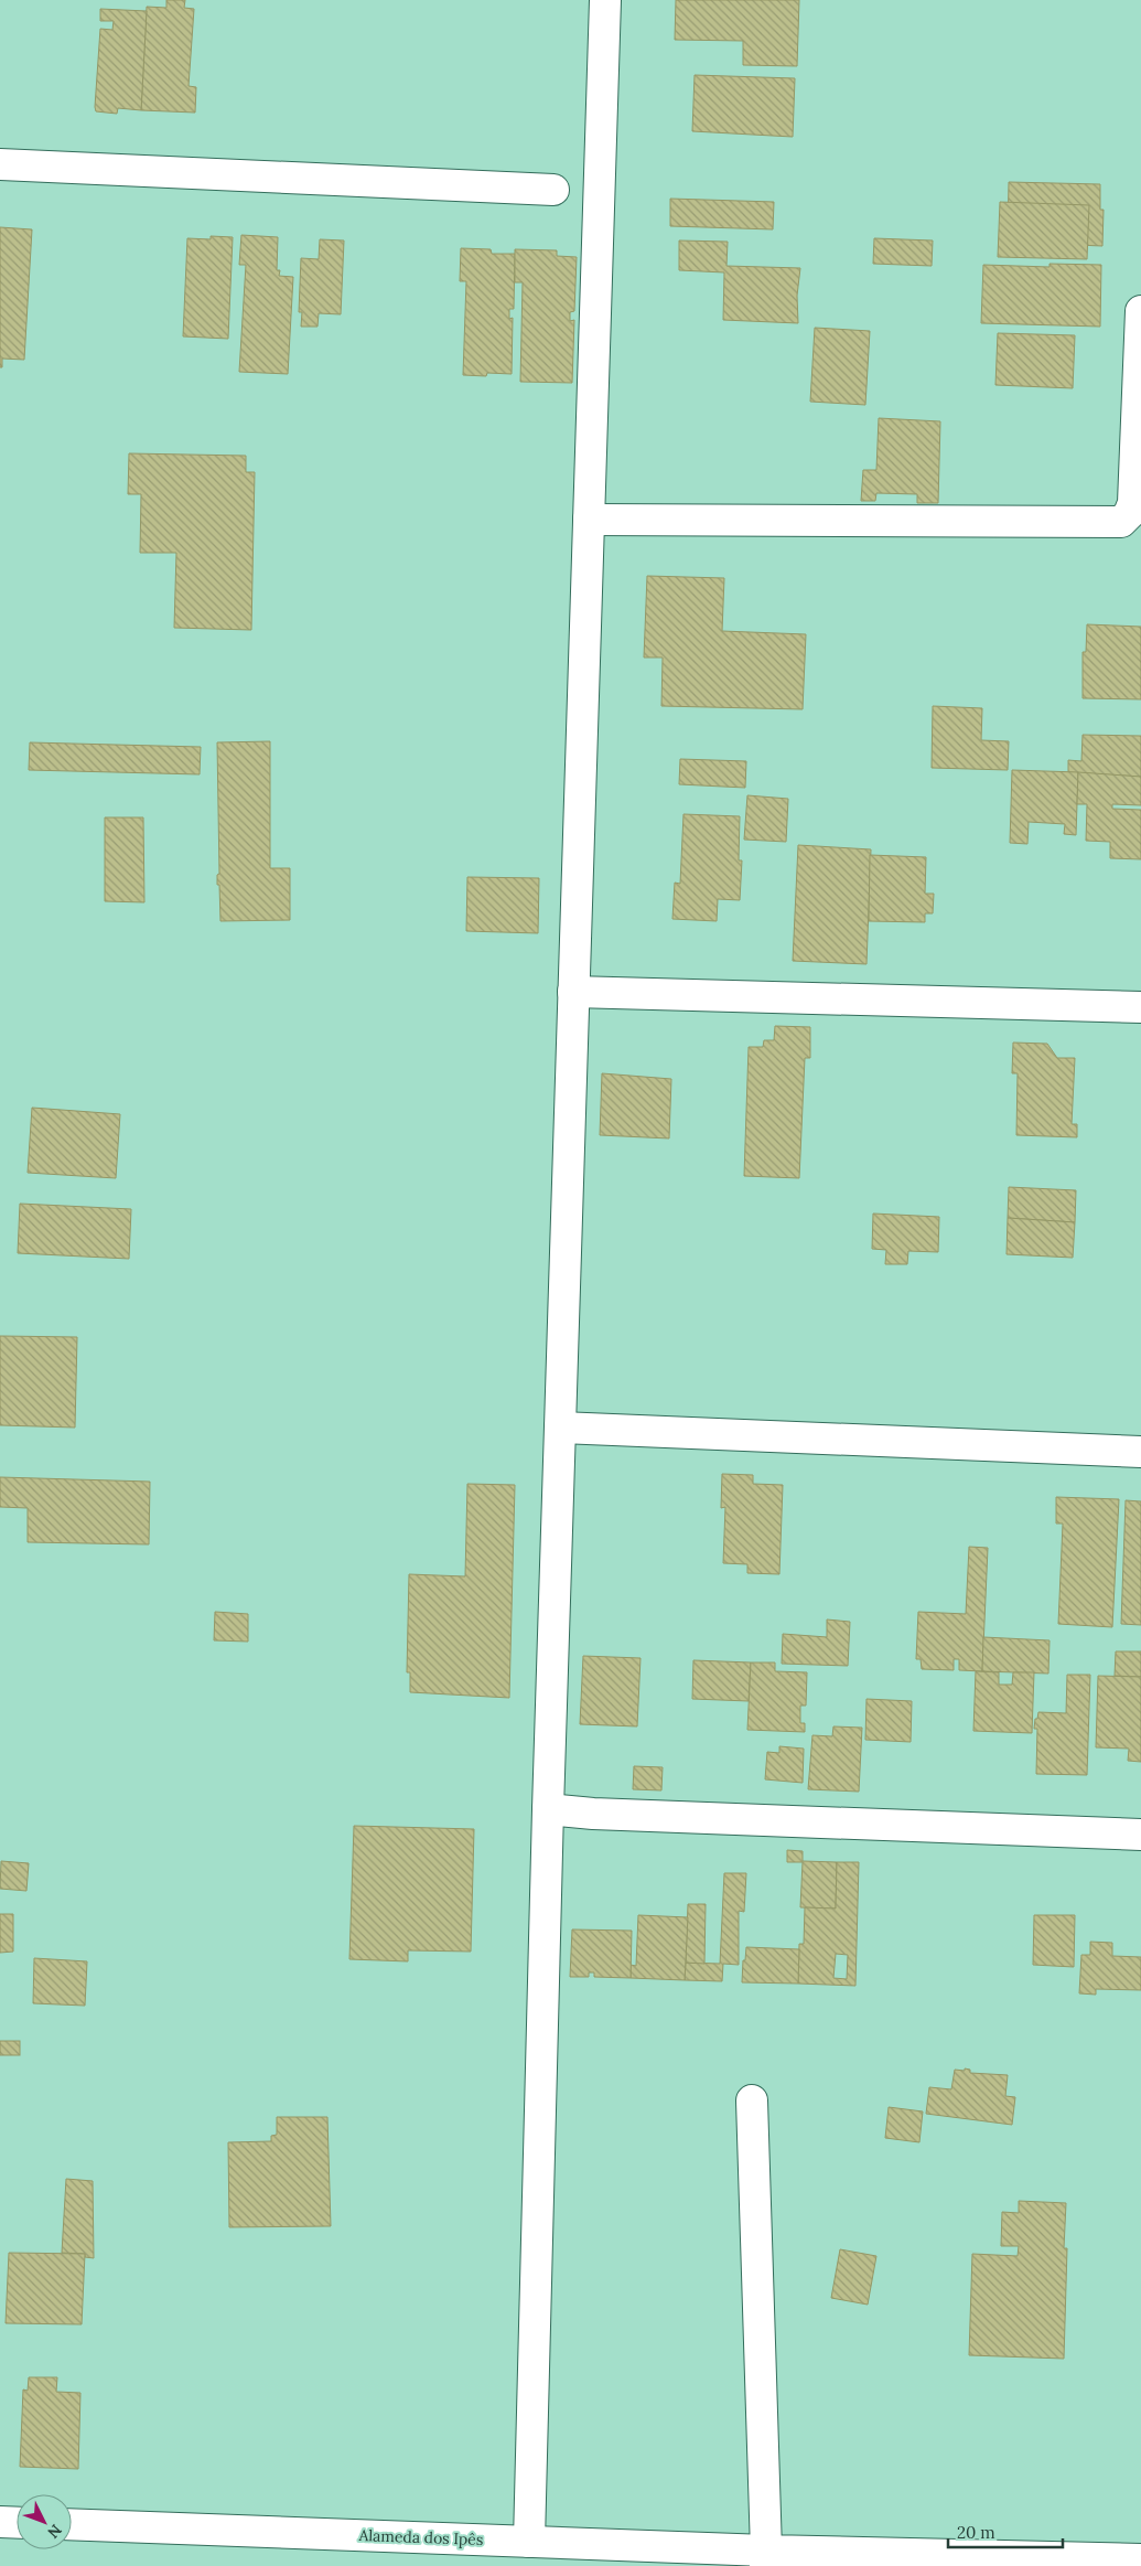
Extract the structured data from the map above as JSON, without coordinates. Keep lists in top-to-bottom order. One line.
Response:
{"streets":{"street":["Alameda dos Ipês"]},"scale_bar":"20 m","north":"bottom right"}
